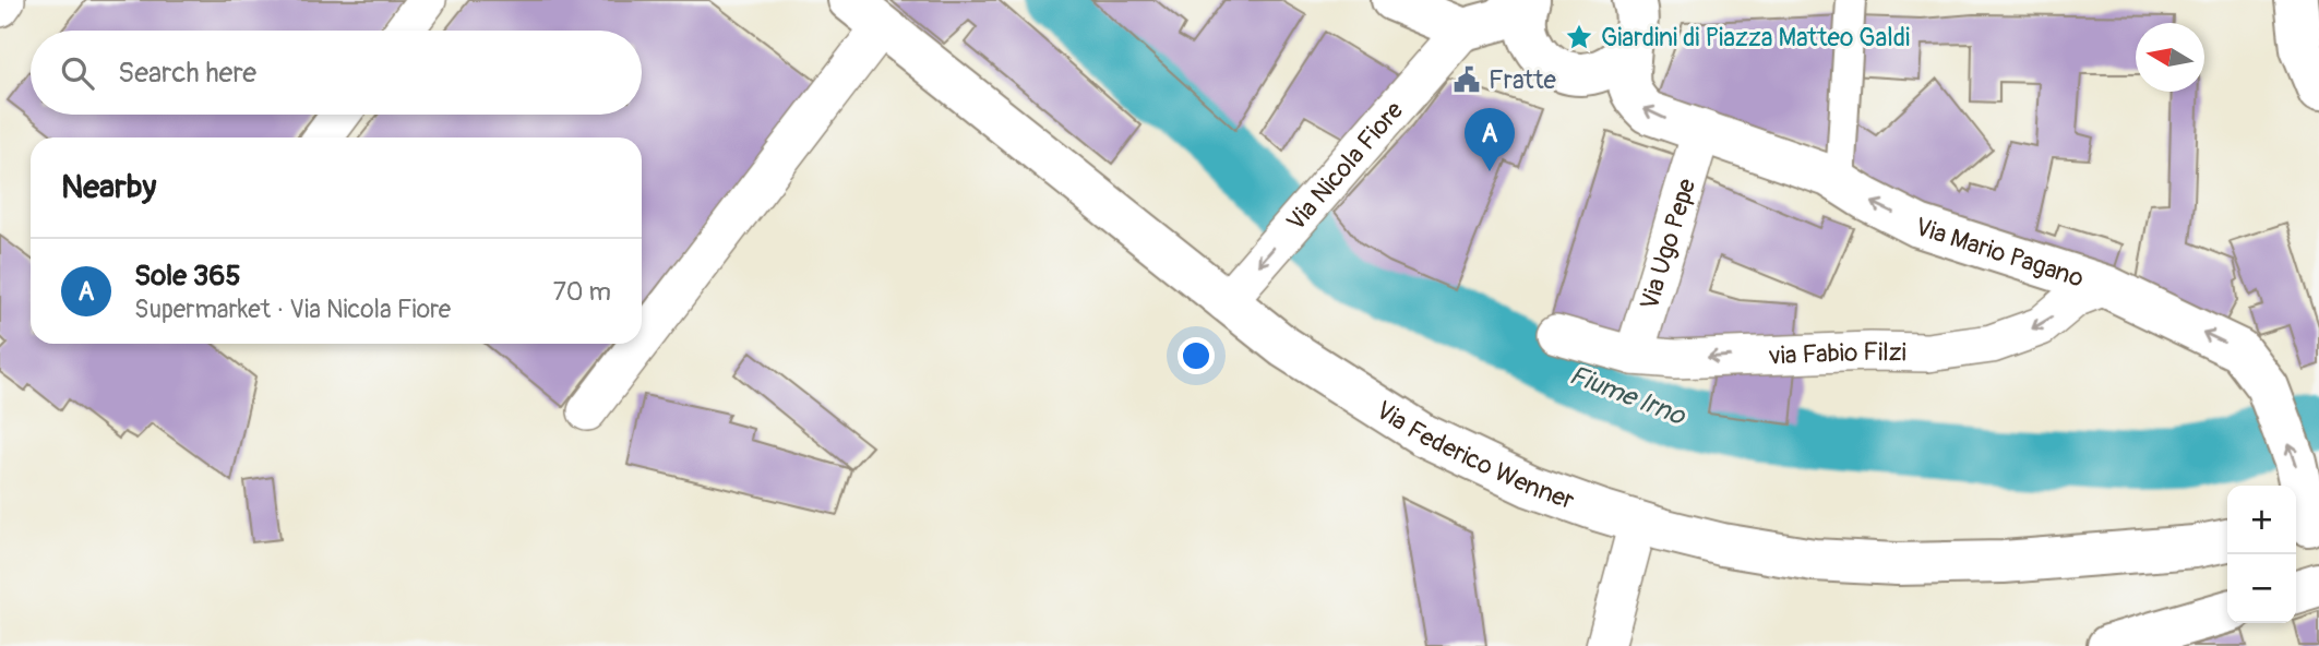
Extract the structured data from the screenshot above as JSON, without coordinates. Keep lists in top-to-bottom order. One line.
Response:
{"streets":{"main road":["Via Mario Pagano","Via Federico Wenner"],"street":["Via Nicola Fiore","Via Ugo Pepe","via Fabio Filzi"]},"crossings":[["Via Nicola Fiore","Via Federico Wenner"],["Via Ugo Pepe","Via Mario Pagano"],["Via Ugo Pepe","via Fabio Filzi"],["Via Mario Pagano","via Fabio Filzi"]],"one_way":["Via Nicola Fiore","Via Mario Pagano","via Fabio Filzi"],"water":["Fiume Irno"],"places":{"place":["Giardini di Piazza Matteo Galdi"],"public building":["Fratte"]},"north":"left","page":{"search":"Search here","pins":"A","heading":"Nearby","list":[{"mark":"A","name":"Sole 365","note":"Supermarket · Via Nicola Fiore","value":"70 m"}],"map_buttons":["+","−"]}}
